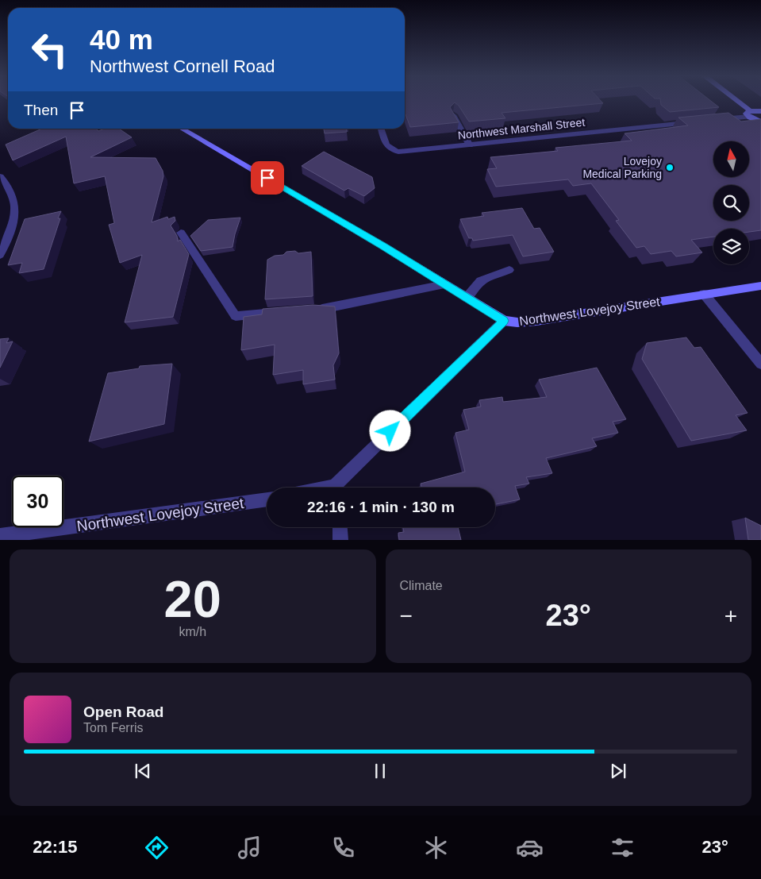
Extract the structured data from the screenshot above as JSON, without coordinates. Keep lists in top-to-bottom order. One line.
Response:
{"streets":{"main road":["Northwest Lovejoy Street"],"street":["Northwest Marshall Street"]},"places":["Lovejoy Medical Parking"],"north":"top","page":{"turn":["40 m","Northwest Cornell Road"],"then":"Then","limit":"30","trip":"22:16 · 1 min · 130 m","tile":[["20","km/h"],"Climate"],"heat":["−","23°","+"],"song":["Open Road","Tom Ferris"],"tabs":["22:15","23°"]}}
